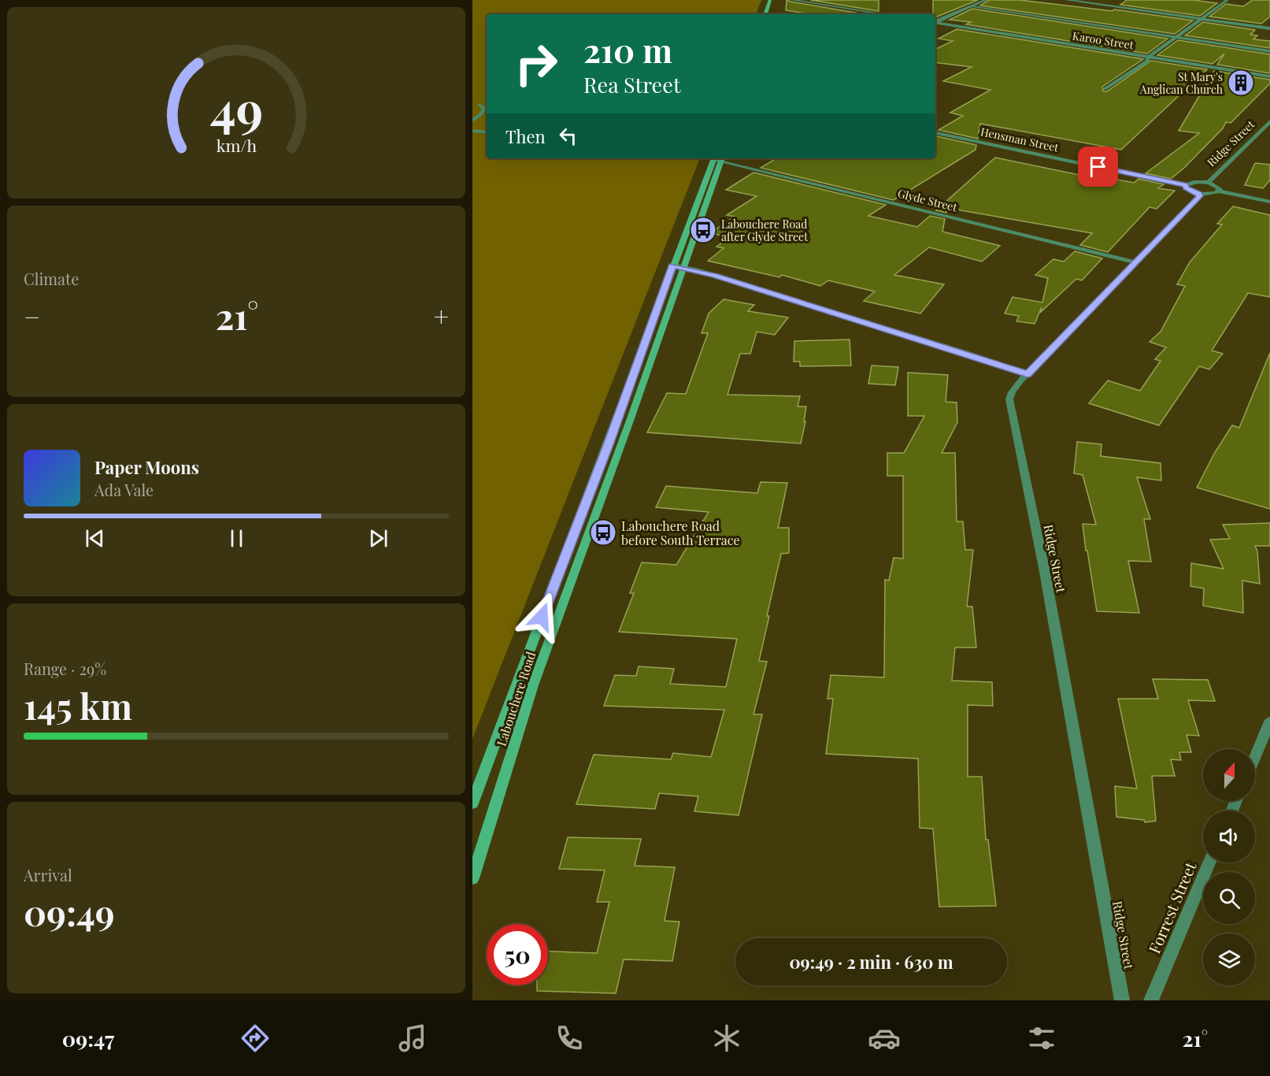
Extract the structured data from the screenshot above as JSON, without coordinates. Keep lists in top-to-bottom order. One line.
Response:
{"streets":{"main road":["Labouchere Road"],"street":["Karoo Street","Hensman Street","Ridge Street","Glyde Street","Forrest Street"]},"crossings":[["Hensman Street","Ridge Street"],["Ridge Street","Glyde Street"]],"places":{"building":["St Mary's Anglican Church"],"bus stop":["Labouchere Road after Glyde Street","Labouchere Road before South Terrace"]},"north":"top","page":{"turn":["210 m","Rea Street"],"then":"Then","tile":["Climate",["Range · 29%","145 km"],["Arrival","09:49"]],"heat":["−","21°","+"],"song":["Paper Moons","Ada Vale"],"limit":"50","trip":"09:49 · 2 min · 630 m","tabs":["09:47","21°"],"gauge":["49","km/h"]}}
